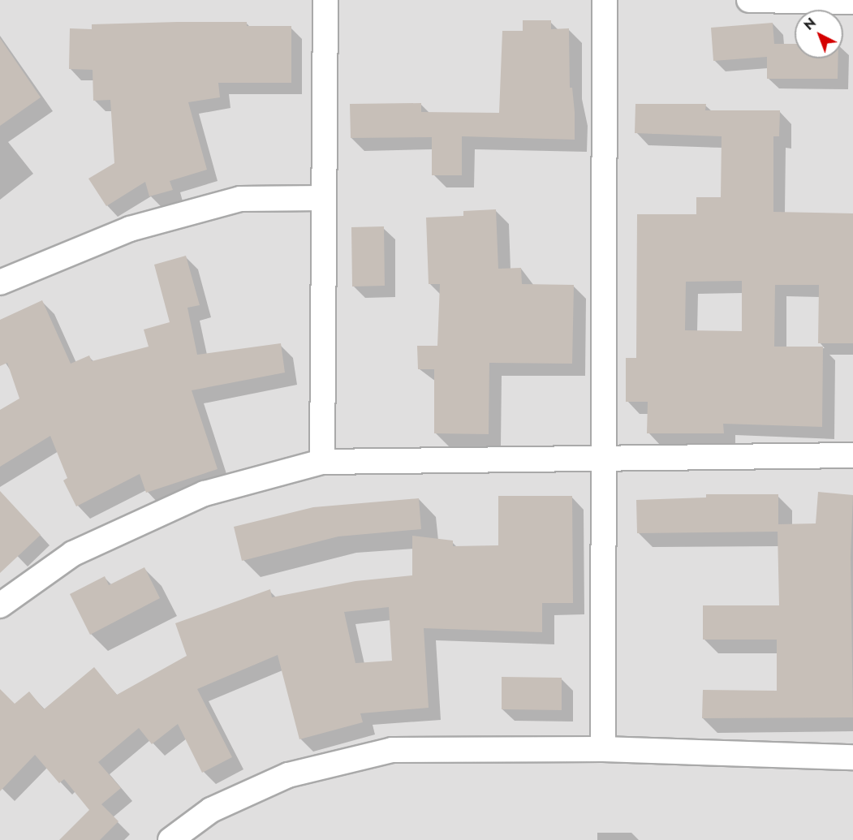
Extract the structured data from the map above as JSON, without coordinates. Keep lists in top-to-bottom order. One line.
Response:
{"north":"top left"}
